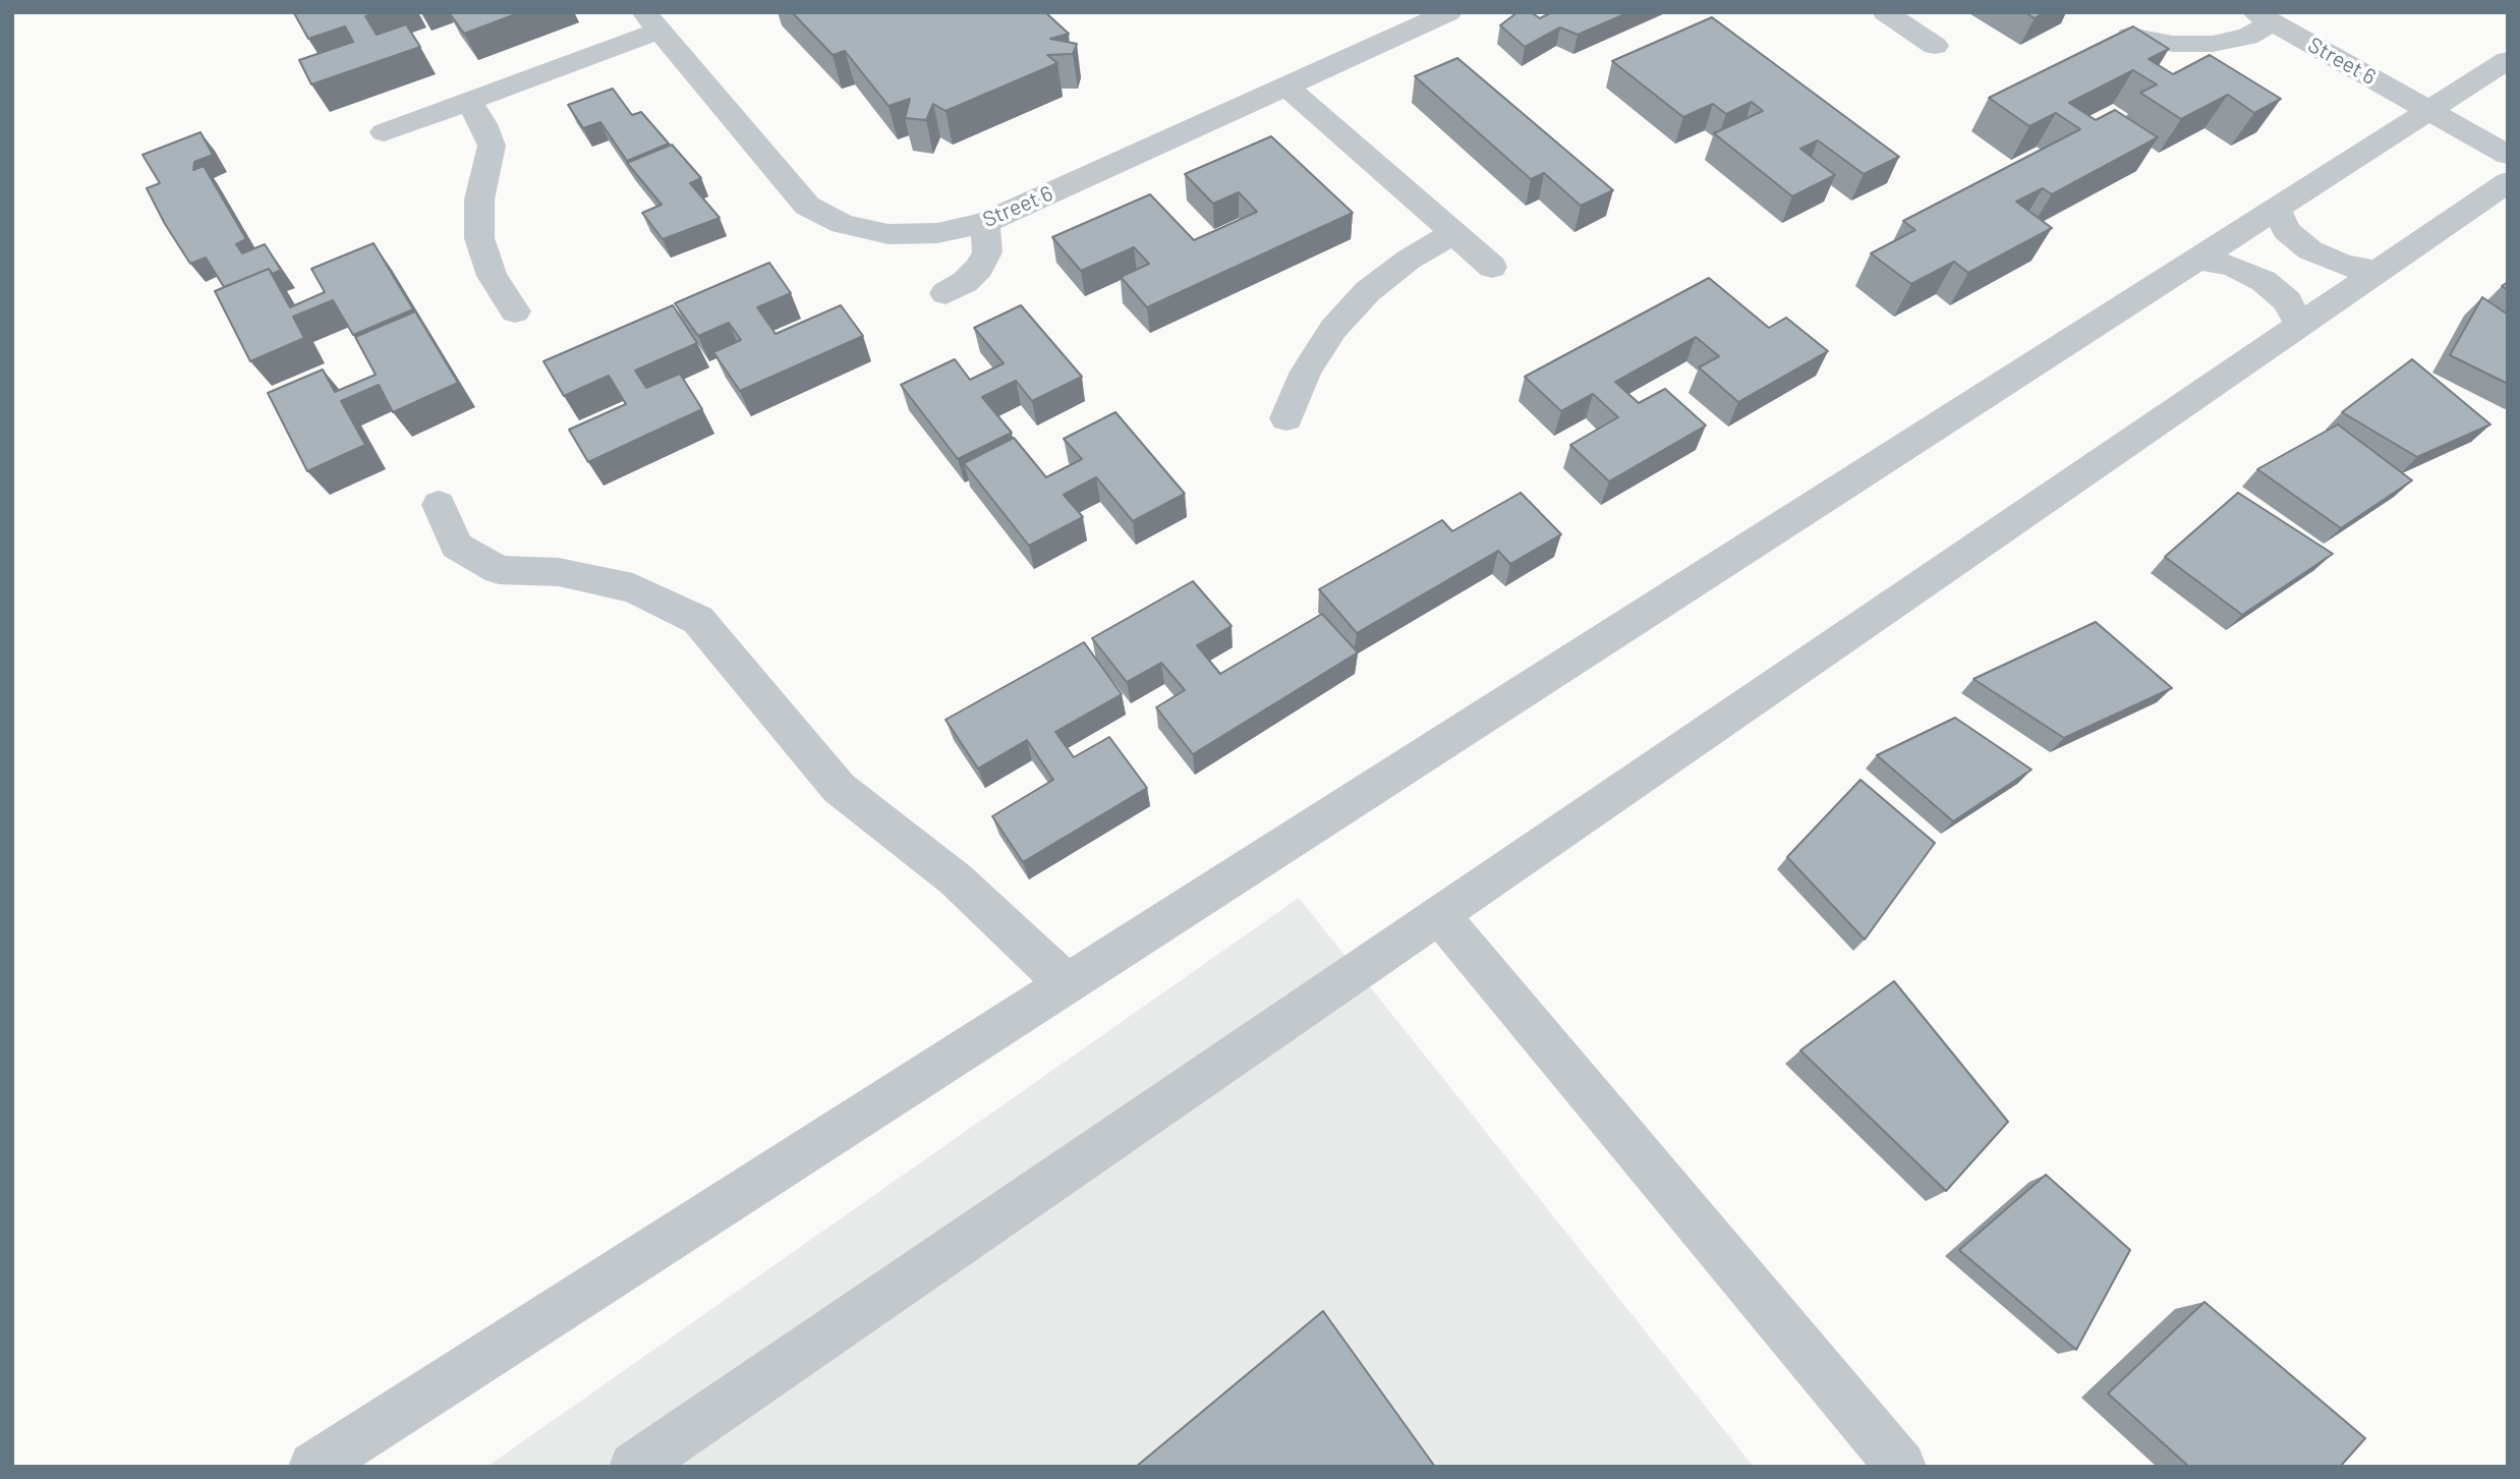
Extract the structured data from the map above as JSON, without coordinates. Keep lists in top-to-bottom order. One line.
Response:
{"streets":{"street":["Street 6"]}}
